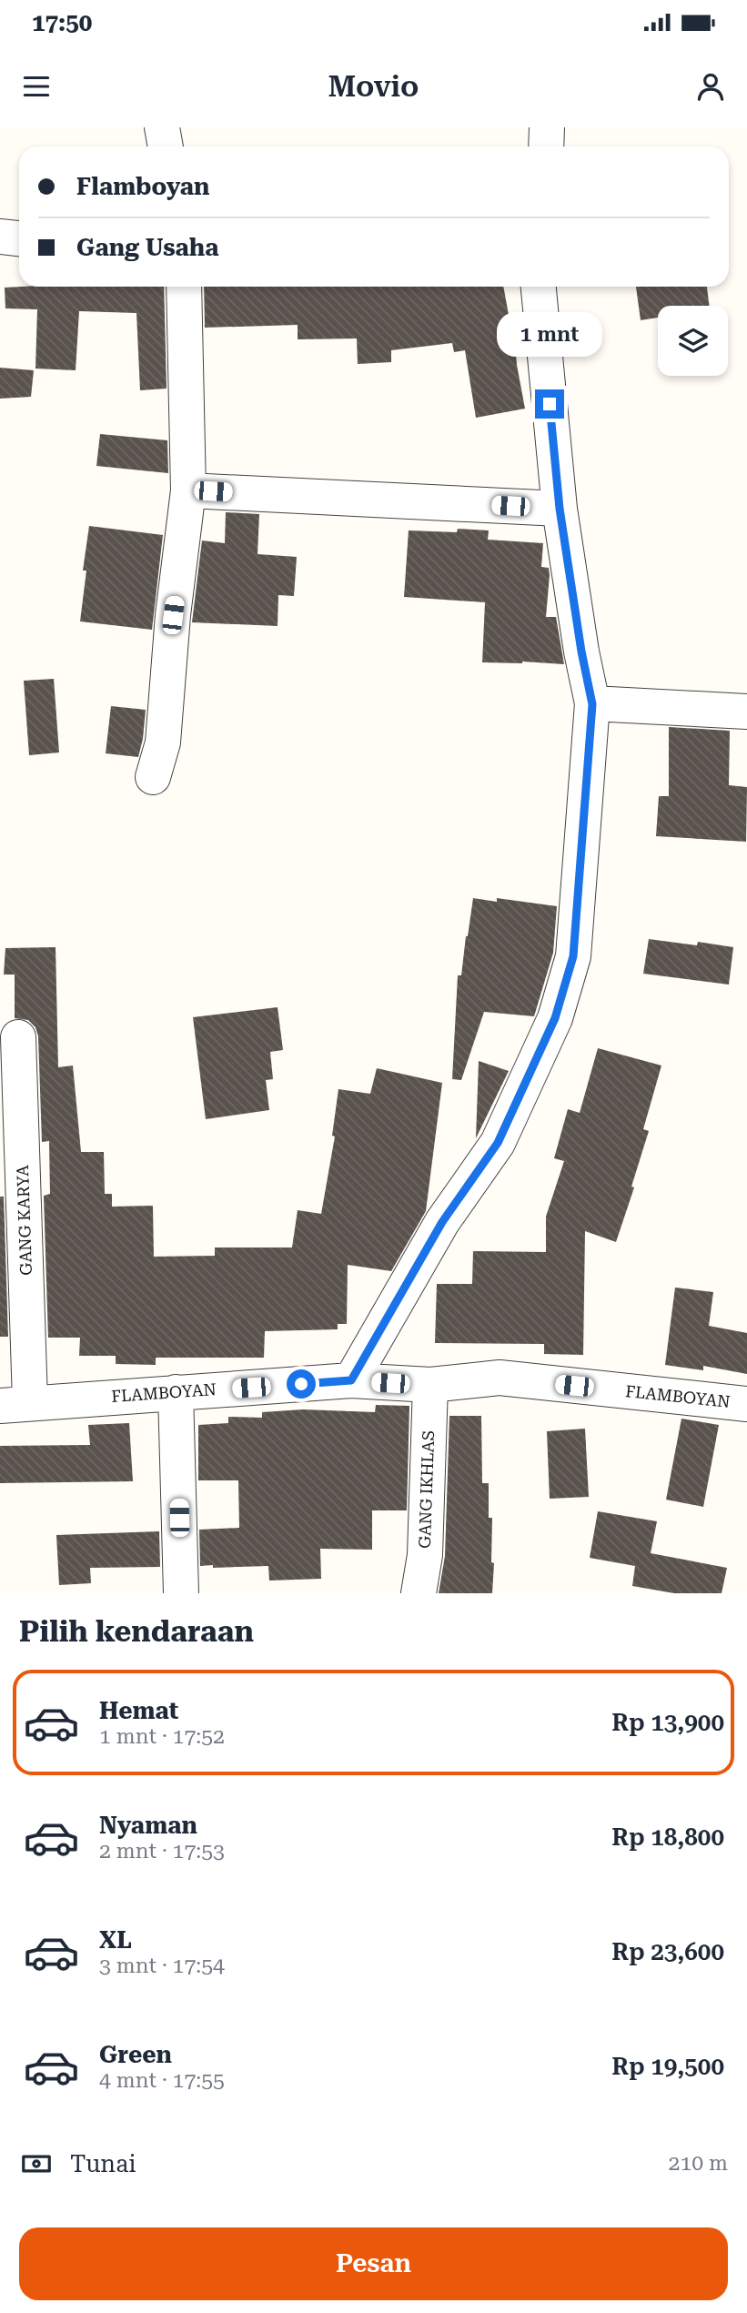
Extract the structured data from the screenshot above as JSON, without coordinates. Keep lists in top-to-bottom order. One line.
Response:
{"streets":{"street":["GANG KARYA","FLAMBOYAN","GANG IKHLAS"]},"crossings":[["GANG KARYA","FLAMBOYAN"],["FLAMBOYAN","GANG IKHLAS"]],"page":{"status":"17:50","header":"Movio","banner":["Flamboyan","Gang Usaha"],"bubble":"1 mnt","heading":"Pilih kendaraan","list":[{"name":"Hemat","note":"1 mnt · 17:52","value":"Rp 13,900"},{"name":"Nyaman","note":"2 mnt · 17:53","value":"Rp 18,800"},{"name":"XL","note":"3 mnt · 17:54","value":"Rp 23,600"},{"name":"Green","note":"4 mnt · 17:55","value":"Rp 19,500"}],"pay":["Tunai","210 m"],"buttons":"Pesan"}}
